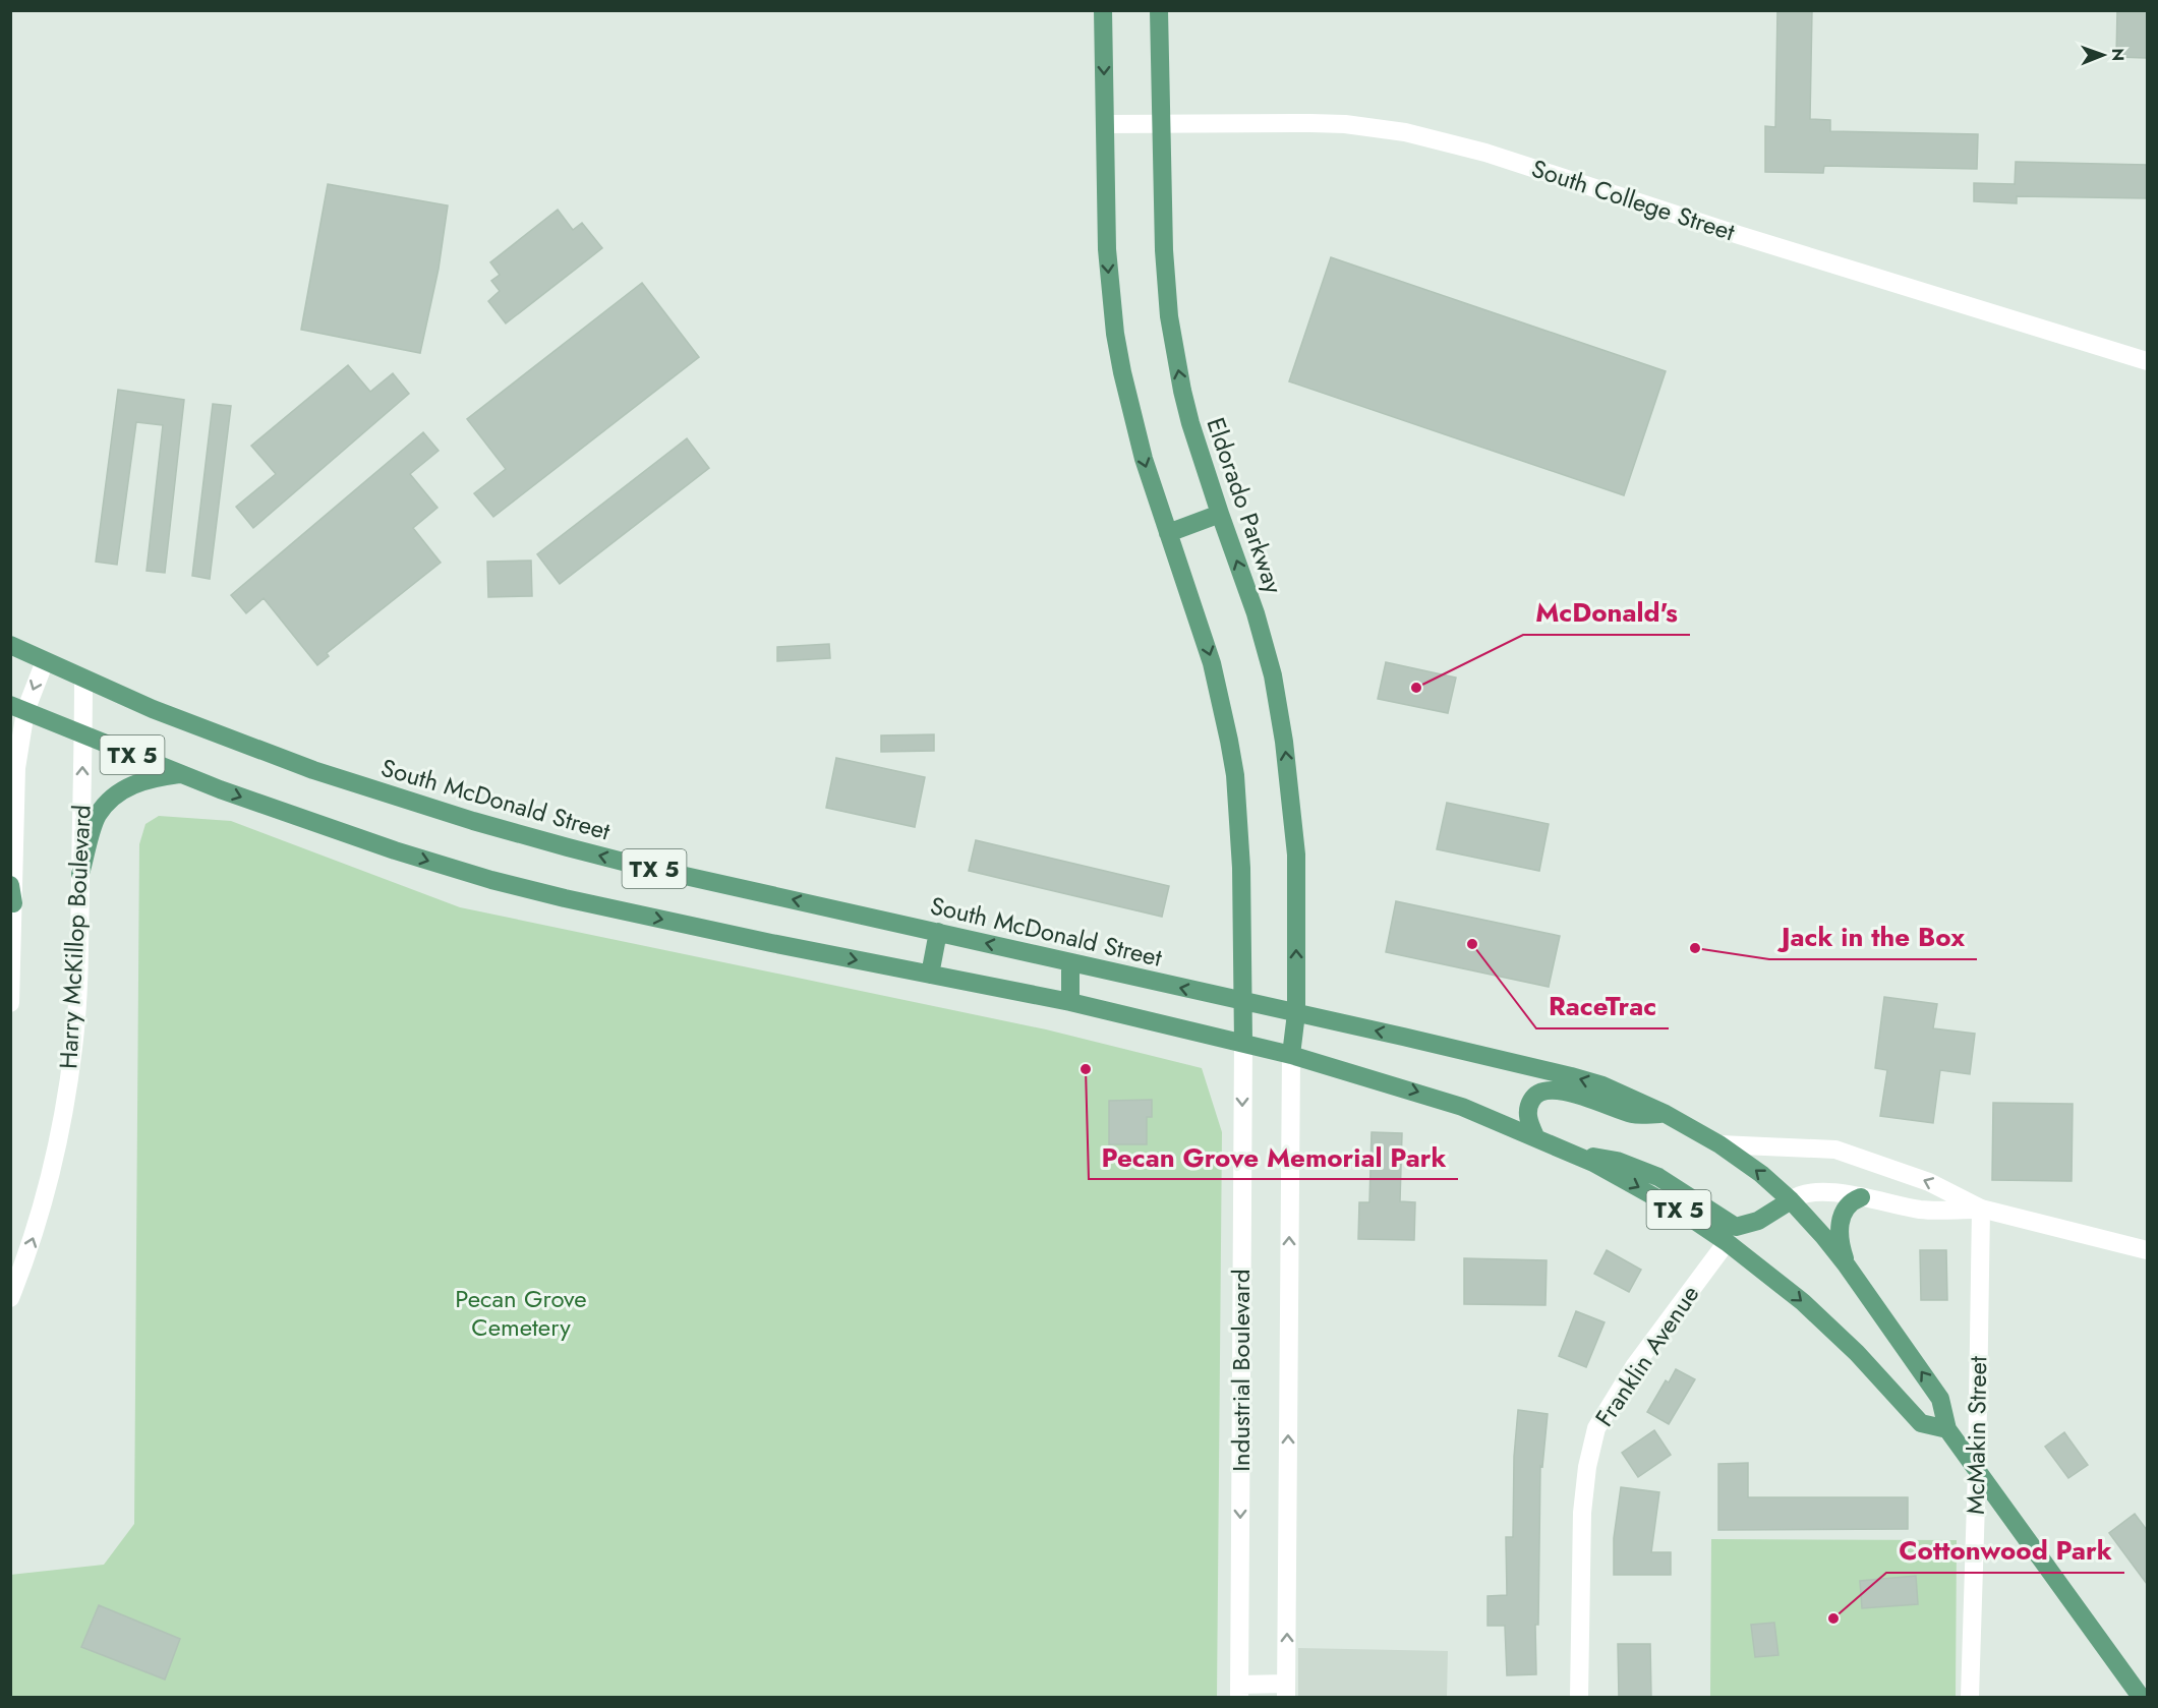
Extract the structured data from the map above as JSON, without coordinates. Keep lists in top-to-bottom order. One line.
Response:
{"streets":{"main road":["Eldorado Parkway","TX 5","South McDonald Street"],"street":["South College Street","Harry McKillop Boulevard","Franklin Avenue","Industrial Boulevard","McMakin Street"]},"crossings":[["South College Street","Eldorado Parkway"],["Eldorado Parkway","TX 5"],["Eldorado Parkway","South McDonald Street"],["Eldorado Parkway","Industrial Boulevard"],["TX 5","South McDonald Street"],["TX 5","Harry McKillop Boulevard"],["TX 5","Franklin Avenue"],["TX 5","Industrial Boulevard"],["South McDonald Street","Harry McKillop Boulevard"],["South McDonald Street","McMakin Street"]],"parks":["Pecan Grove Cemetery"],"places":["McDonald's","RaceTrac","Jack in the Box","Pecan Grove Memorial Park","Cottonwood Park"],"north":"right"}
